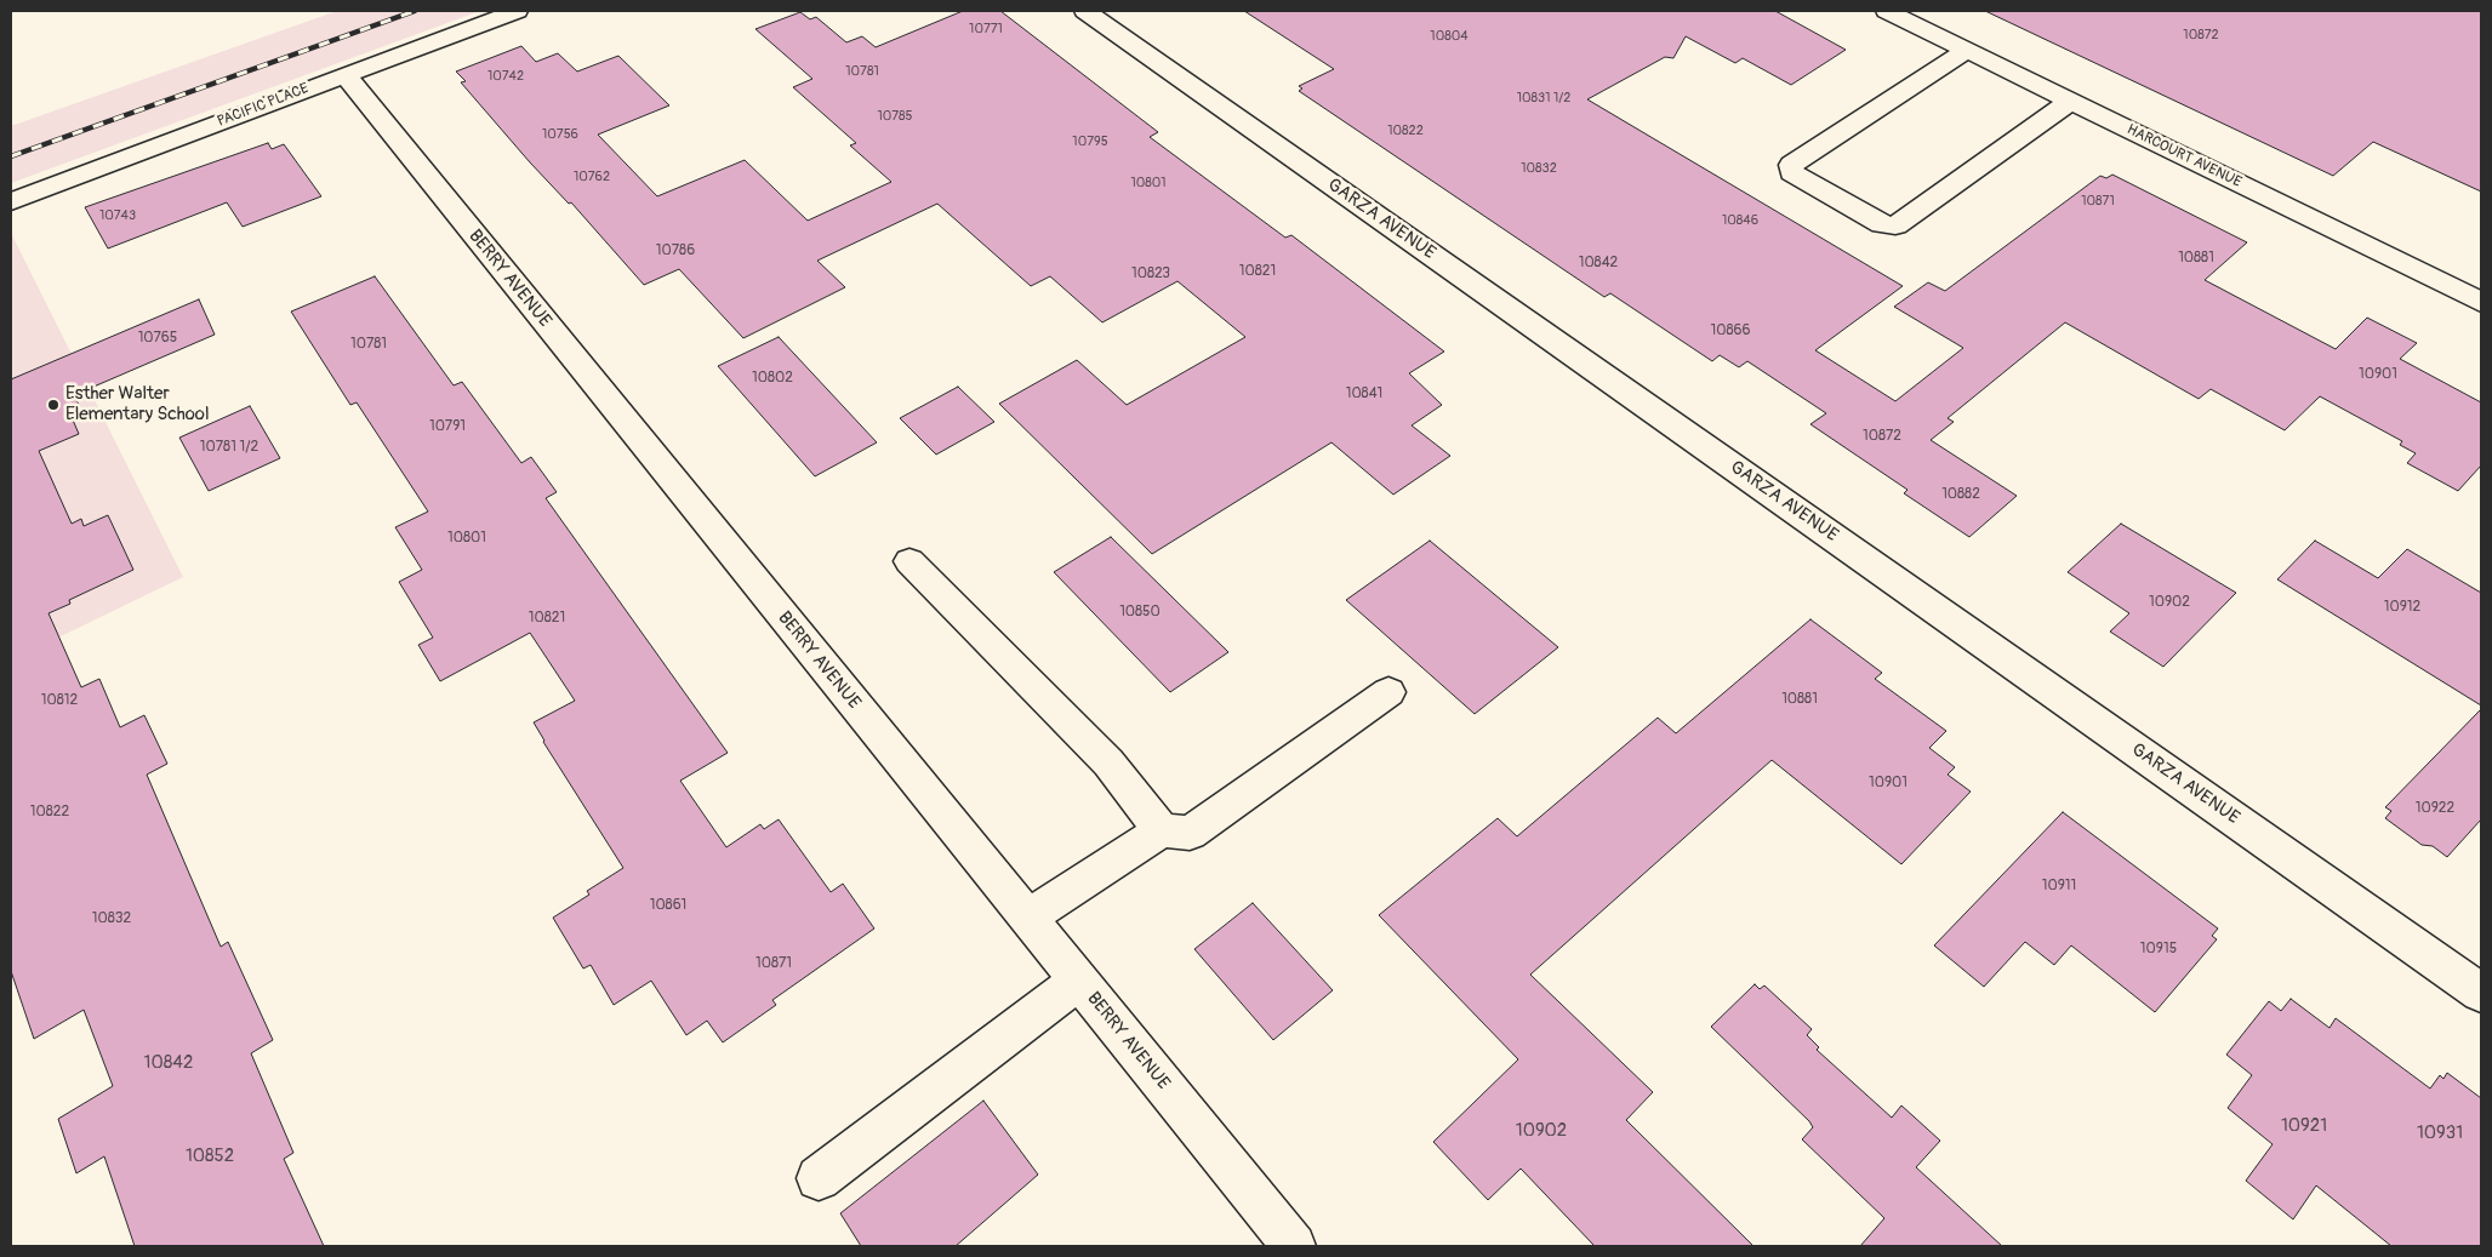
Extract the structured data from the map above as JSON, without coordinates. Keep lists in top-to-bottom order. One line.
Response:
{"streets":{"street":["PACIFIC PLACE","HARCOURT AVENUE","GARZA AVENUE","BERRY AVENUE"]},"crossings":[["PACIFIC PLACE","BERRY AVENUE"]],"places":["Esther Walter Elementary School"],"house_numbers":["10771","10872","10804","10781","10742","10831 1/2","10785","10822","10756","10795","10832","10762","10801","10871","10743","10846","10786","10881","10842","10821","10823","10866","10765","10781","10901","10802","10841","10791","10872","10781 1/2","10882","10801","10902","10912","10850","10821","10881","10812","10901","10922","10822","10911","10861","10832","10915","10871","10842","10921","10902","10931","10852"]}
